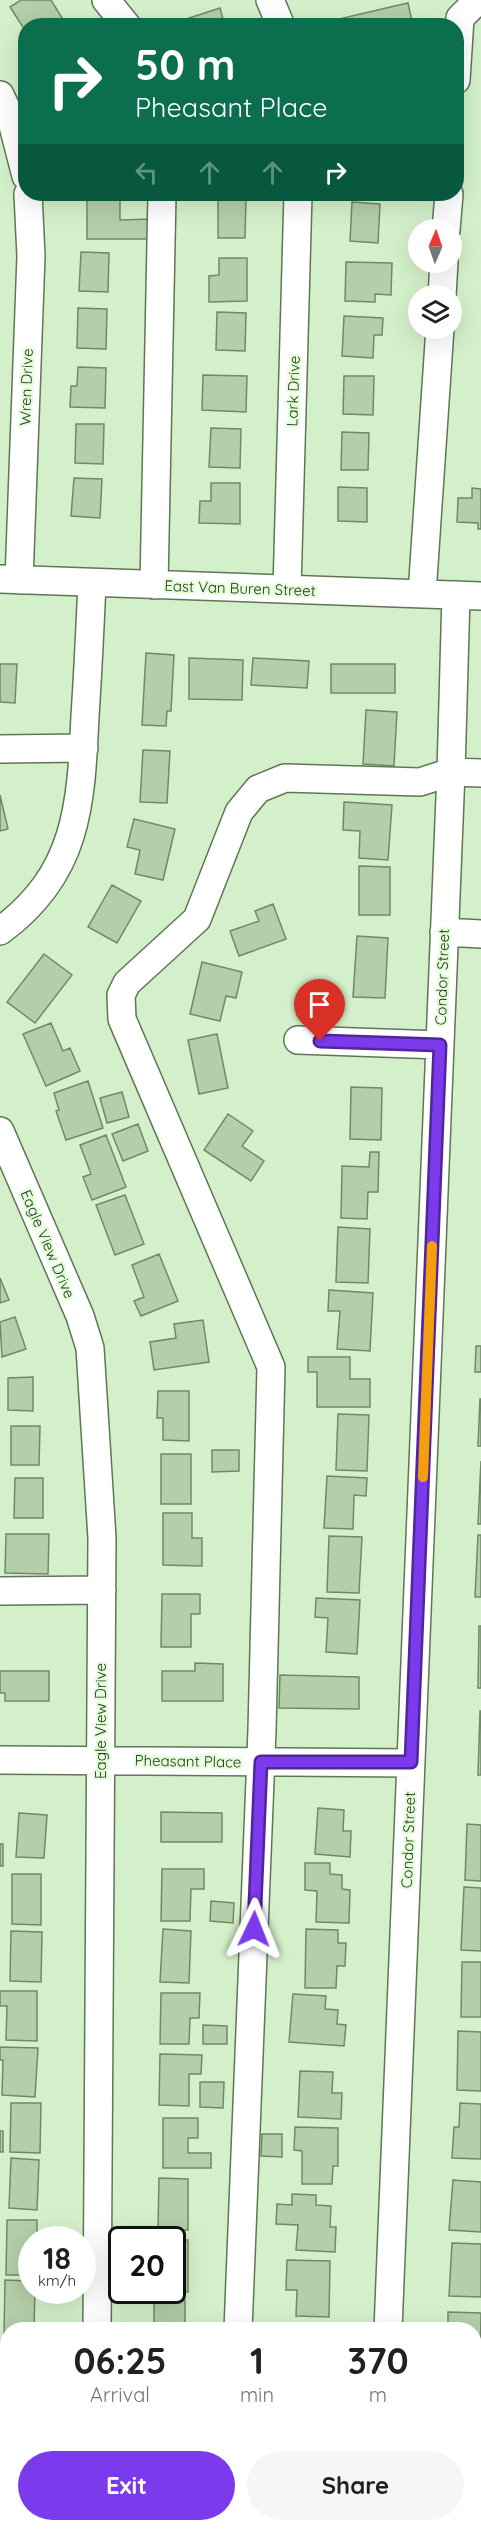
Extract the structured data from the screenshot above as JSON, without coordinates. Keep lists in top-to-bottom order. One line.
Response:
{"streets":{"street":["Wren Drive","Lark Drive","East Van Buren Street","Condor Street","Eagle View Drive","Pheasant Place"]},"crossings":[["Wren Drive","East Van Buren Street"],["Lark Drive","East Van Buren Street"],["East Van Buren Street","Condor Street"],["Condor Street","Pheasant Place"],["Eagle View Drive","Pheasant Place"]],"north":"top","page":{"turn":["50 m","Pheasant Place"],"speed":"18 km/h","limit":"20","eta":["06:25","Arrival","1","min","370","m"],"buttons":["Exit","Share"]}}
